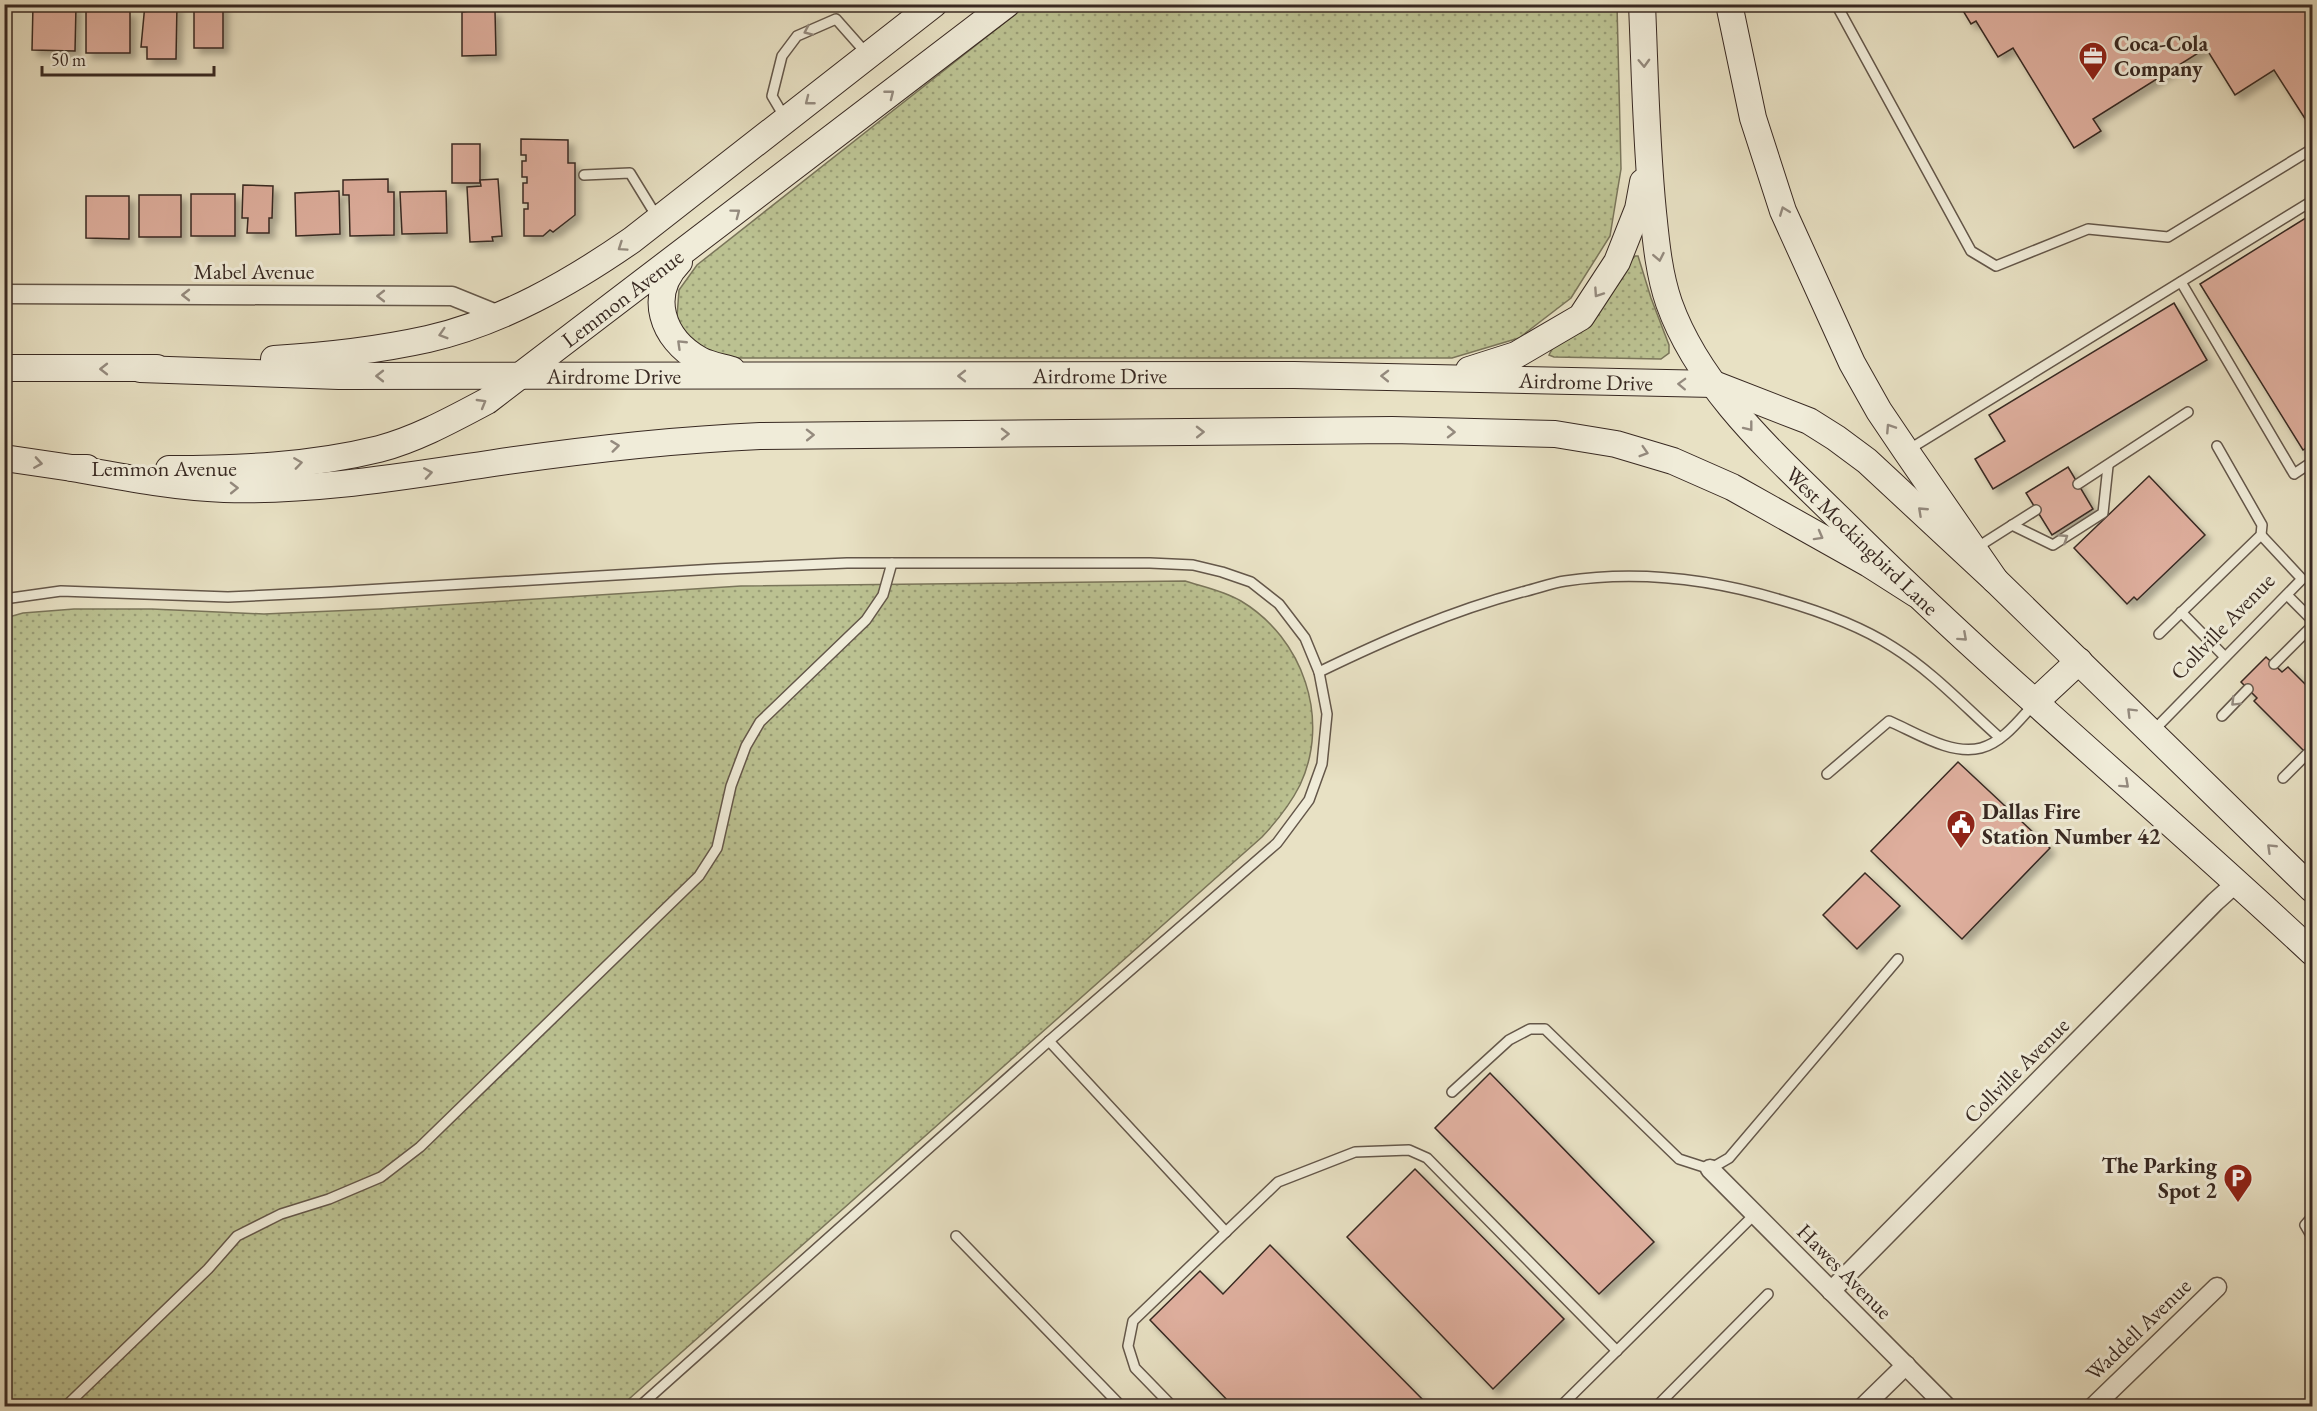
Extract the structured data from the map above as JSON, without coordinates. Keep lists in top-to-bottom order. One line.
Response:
{"streets":{"main road":["Lemmon Avenue","Airdrome Drive","West Mockingbird Lane"],"street":["Mabel Avenue","Collville Avenue","Hawes Avenue","Waddell Avenue"]},"crossings":[["Mabel Avenue","Lemmon Avenue"],["Lemmon Avenue","Airdrome Drive"],["Airdrome Drive","West Mockingbird Lane"],["West Mockingbird Lane","Collville Avenue"],["Collville Avenue","Hawes Avenue"]],"one_way":["Mabel Avenue"],"places":{"office":["Coca-Cola Company"],"public building":["Dallas Fire Station Number 42"],"parking":["The Parking Spot 2"]},"scale_bar":"50 m"}
